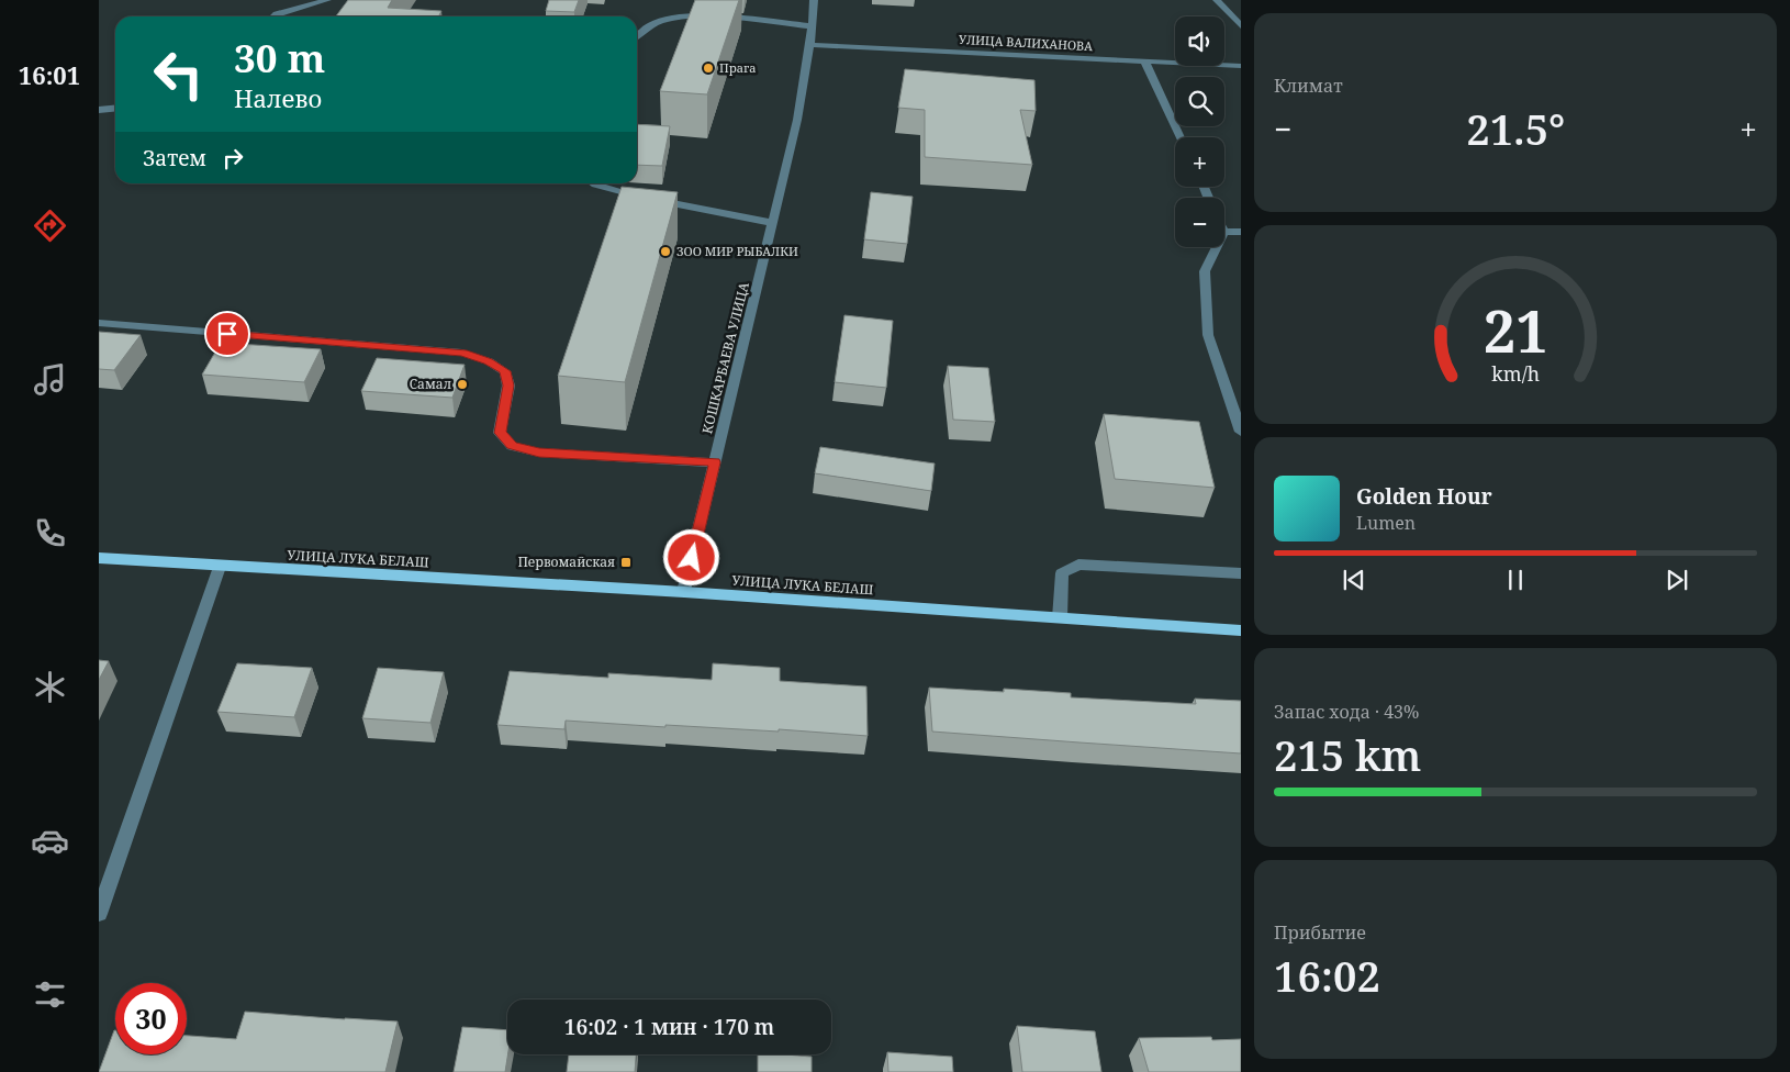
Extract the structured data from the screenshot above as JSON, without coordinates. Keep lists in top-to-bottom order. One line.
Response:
{"streets":{"main road":["УЛИЦА ЛУКА БЕЛАШ"],"street":["УЛИЦА ВАЛИХАНОВА","КОШКАРБАЕВА УЛИЦА"]},"crossings":[["УЛИЦА ВАЛИХАНОВА","КОШКАРБАЕВА УЛИЦА"],["КОШКАРБАЕВА УЛИЦА","УЛИЦА ЛУКА БЕЛАШ"]],"places":{"other":["Прага","ЗОО МИР РЫБАЛКИ","Самал"],"transit":["Первомайская"]},"page":{"tabs":"16:01","tile":["Климат",["Запас хода · 43%","215 km"],["Прибытие","16:02"]],"map_buttons":["+","−"],"turn":["30 m","Налево"],"heat":["−","21.5°","+"],"then":"Затем","song":["Golden Hour","Lumen"],"limit":"30","trip":"16:02 · 1 мин · 170 m","gauge":["21","km/h"]}}
